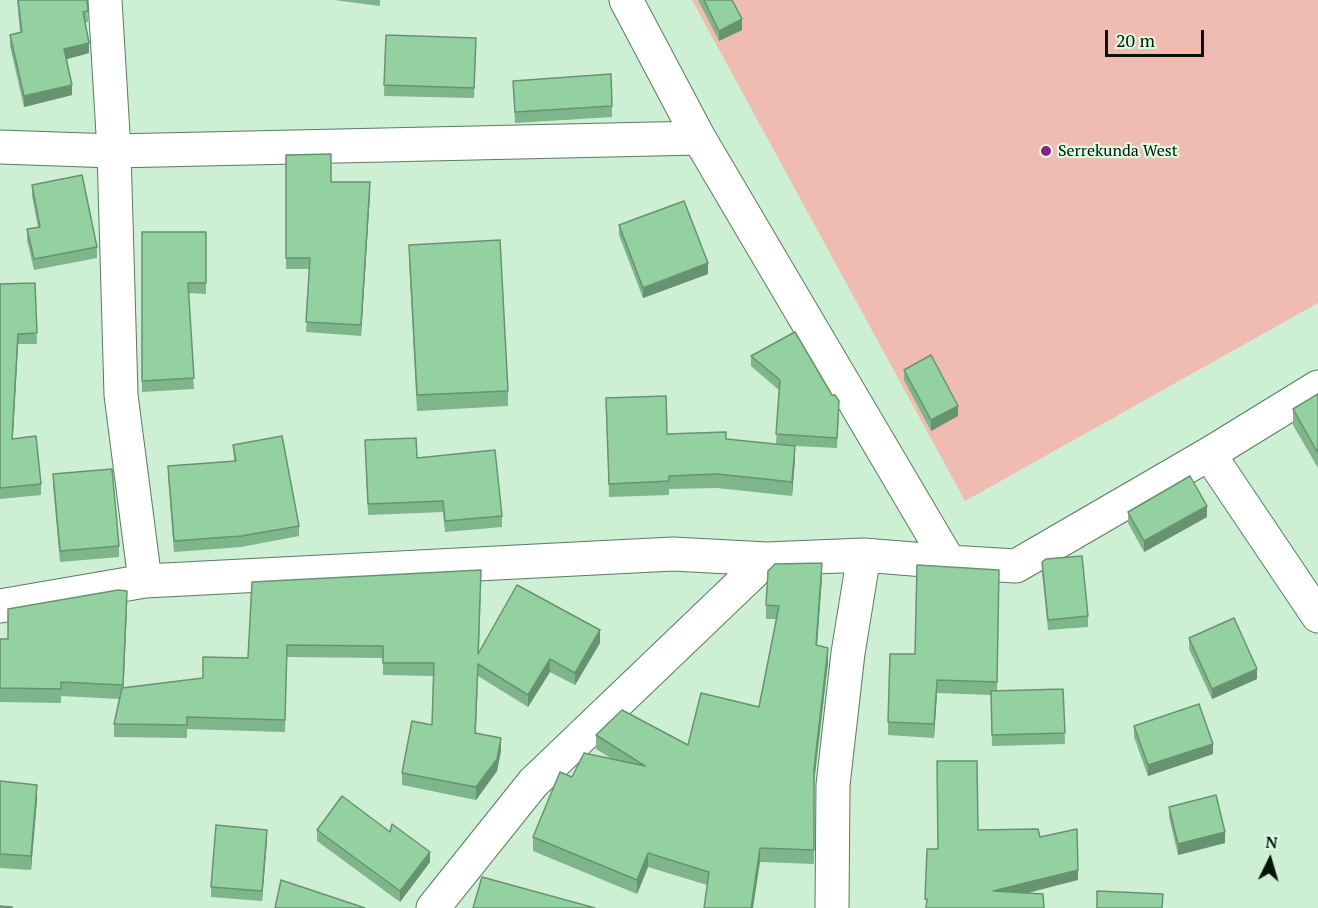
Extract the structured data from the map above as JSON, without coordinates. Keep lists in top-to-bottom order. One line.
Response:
{"places":["Serrekunda West"],"scale_bar":"20 m","north":"top"}
